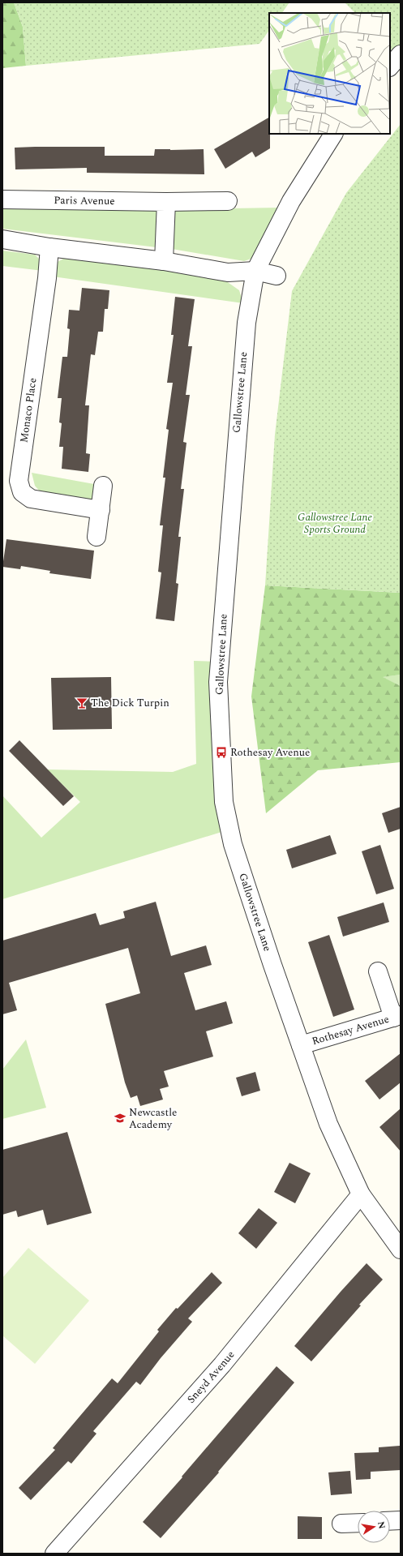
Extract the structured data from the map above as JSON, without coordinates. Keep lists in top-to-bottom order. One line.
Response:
{"streets":{"street":["Paris Avenue","Gallowstree Lane","Monaco Place","Rothesay Avenue","Sneyd Avenue"]},"crossings":[["Gallowstree Lane","Rothesay Avenue"],["Gallowstree Lane","Sneyd Avenue"]],"parks":["Gallowstree Lane Sports Ground"],"places":{"bar":["The Dick Turpin"],"bus stop":["Rothesay Avenue"],"school or university":["Newcastle Academy"]},"north":"right"}
